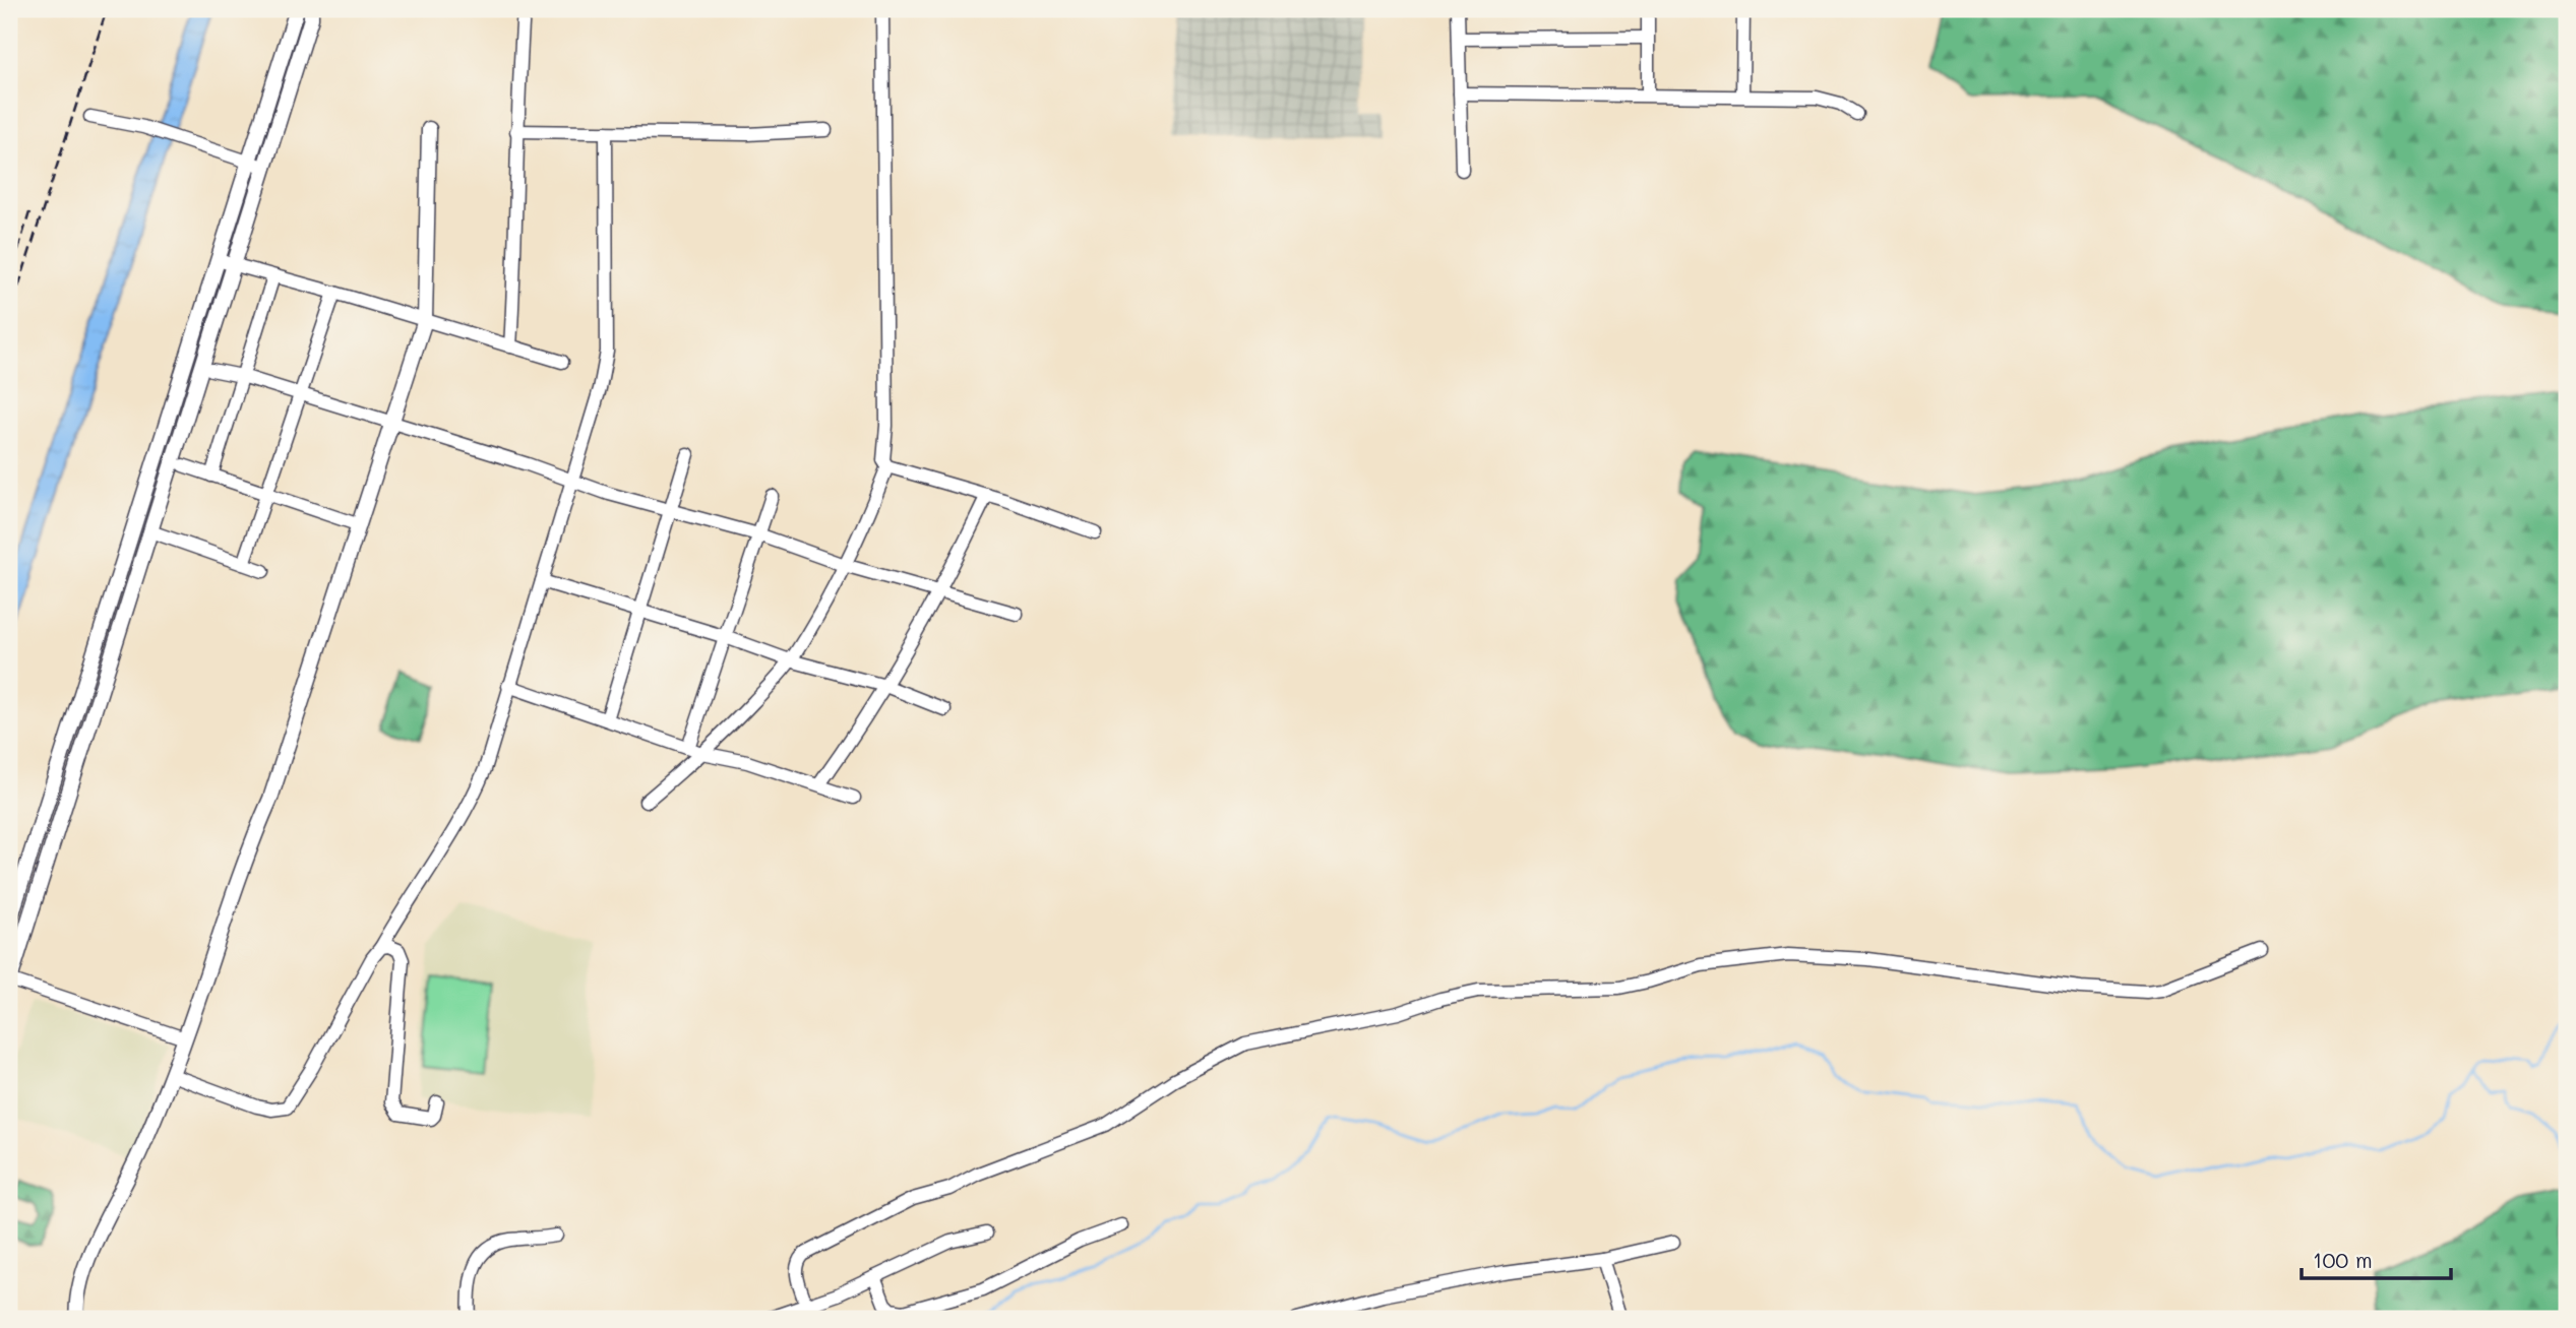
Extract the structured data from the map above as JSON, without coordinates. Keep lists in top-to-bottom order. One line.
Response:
{"scale_bar":"100 m"}
